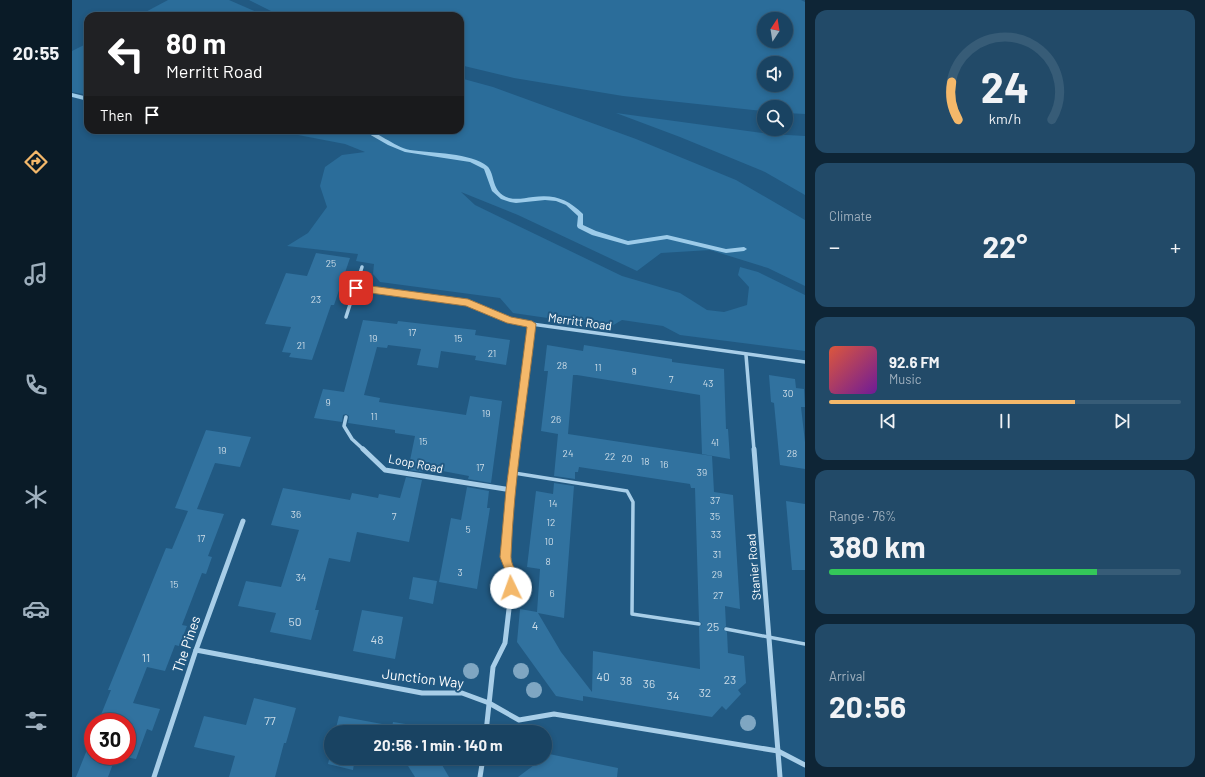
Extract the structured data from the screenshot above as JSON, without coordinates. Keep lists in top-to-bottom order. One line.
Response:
{"streets":{"street":["Merritt Road","Loop Road","Stanier Road","The Pines","Junction Way"]},"crossings":[["Merritt Road","Stanier Road"],["Stanier Road","Junction Way"],["The Pines","Junction Way"]],"house_numbers":["25","23","17","19","15","21","21","28","11","9","7","43","30","9","19","11","26","15","41","19","24","28","22","20","18","16","17","39","37","14","36","7","35","12","5","33","17","10","31","8","3","29","34","15","6","27","50","4","25","48","11","40","23","38","36","32","34","77"],"north":"top","page":{"tabs":"20:55","turn":["80 m","Merritt Road"],"then":"Then","tile":["Climate",["Range · 76%","380 km"],["Arrival","20:56"]],"heat":["−","22°","+"],"song":["92.6 FM","Music"],"limit":"30","trip":"20:56 · 1 min · 140 m","gauge":["24","km/h"]}}
